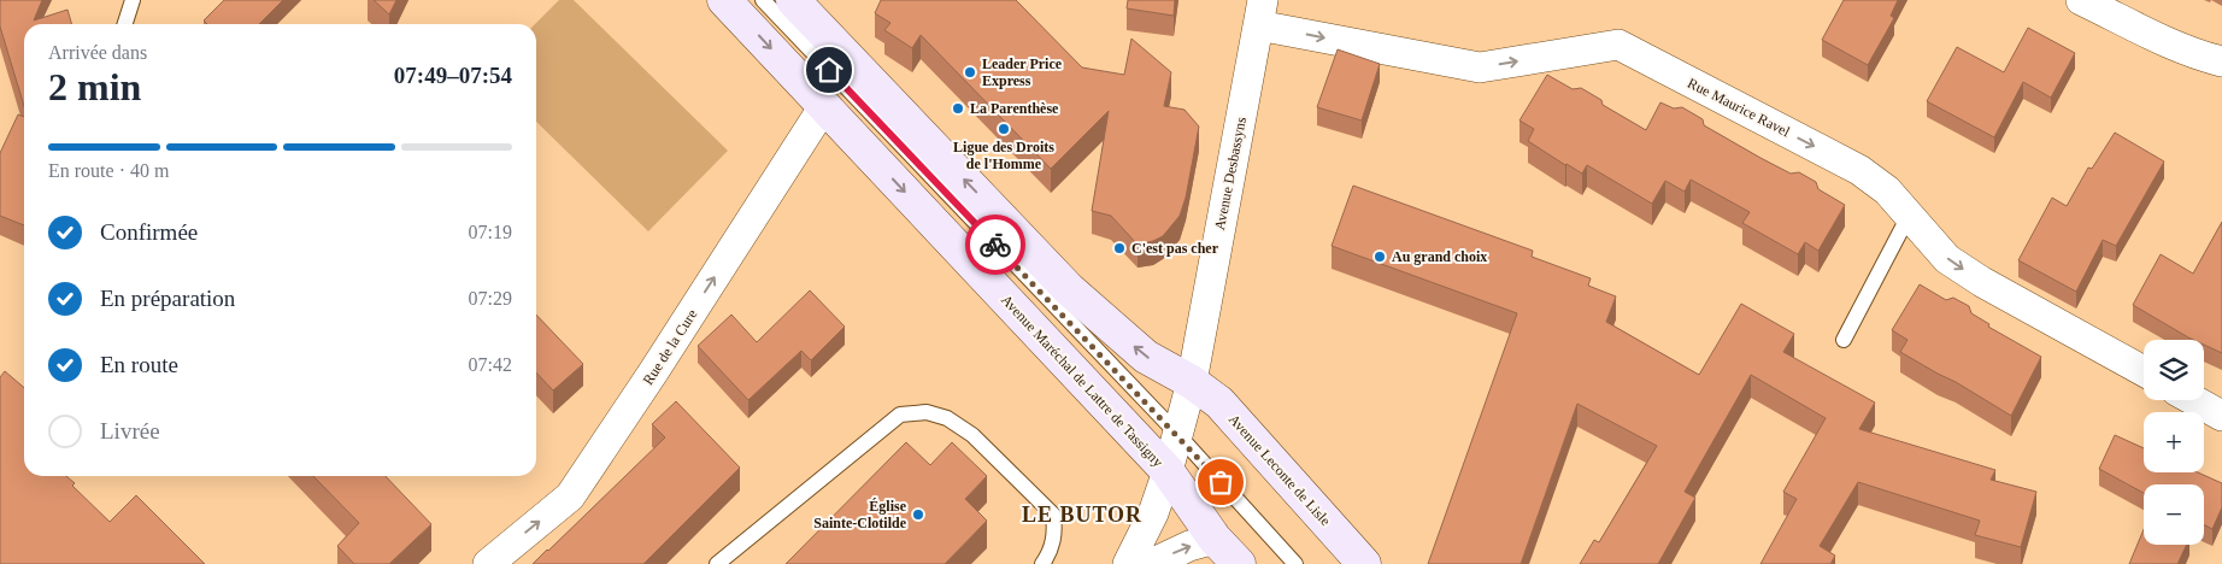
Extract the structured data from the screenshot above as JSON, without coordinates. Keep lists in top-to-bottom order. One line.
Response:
{"streets":{"main road":["Avenue Maréchal de Lattre de Tassigny","Avenue Leconte de Lisle"],"street":["Rue Maurice Ravel","Avenue Desbassyns","Rue de la Cure"]},"crossings":[["Rue Maurice Ravel","Avenue Desbassyns"],["Avenue Desbassyns","Avenue Maréchal de Lattre de Tassigny"],["Avenue Desbassyns","Avenue Leconte de Lisle"],["Rue de la Cure","Avenue Maréchal de Lattre de Tassigny"]],"one_way":["Rue Maurice Ravel","Rue de la Cure"],"districts":["LE BUTOR"],"places":["Leader Price Express","La Parenthèse","Ligue des Droits de l'Homme","C'est pas cher","Au grand choix","Église Sainte-Clotilde"],"page":{"heading":["2 min","Arrivée dans","07:49–07:54"],"bar":"En route · 40 m","list":[["Confirmée","07:19"],["En préparation","07:29"],["En route","07:42"],"Livrée"],"map_buttons":["+","−"]}}
